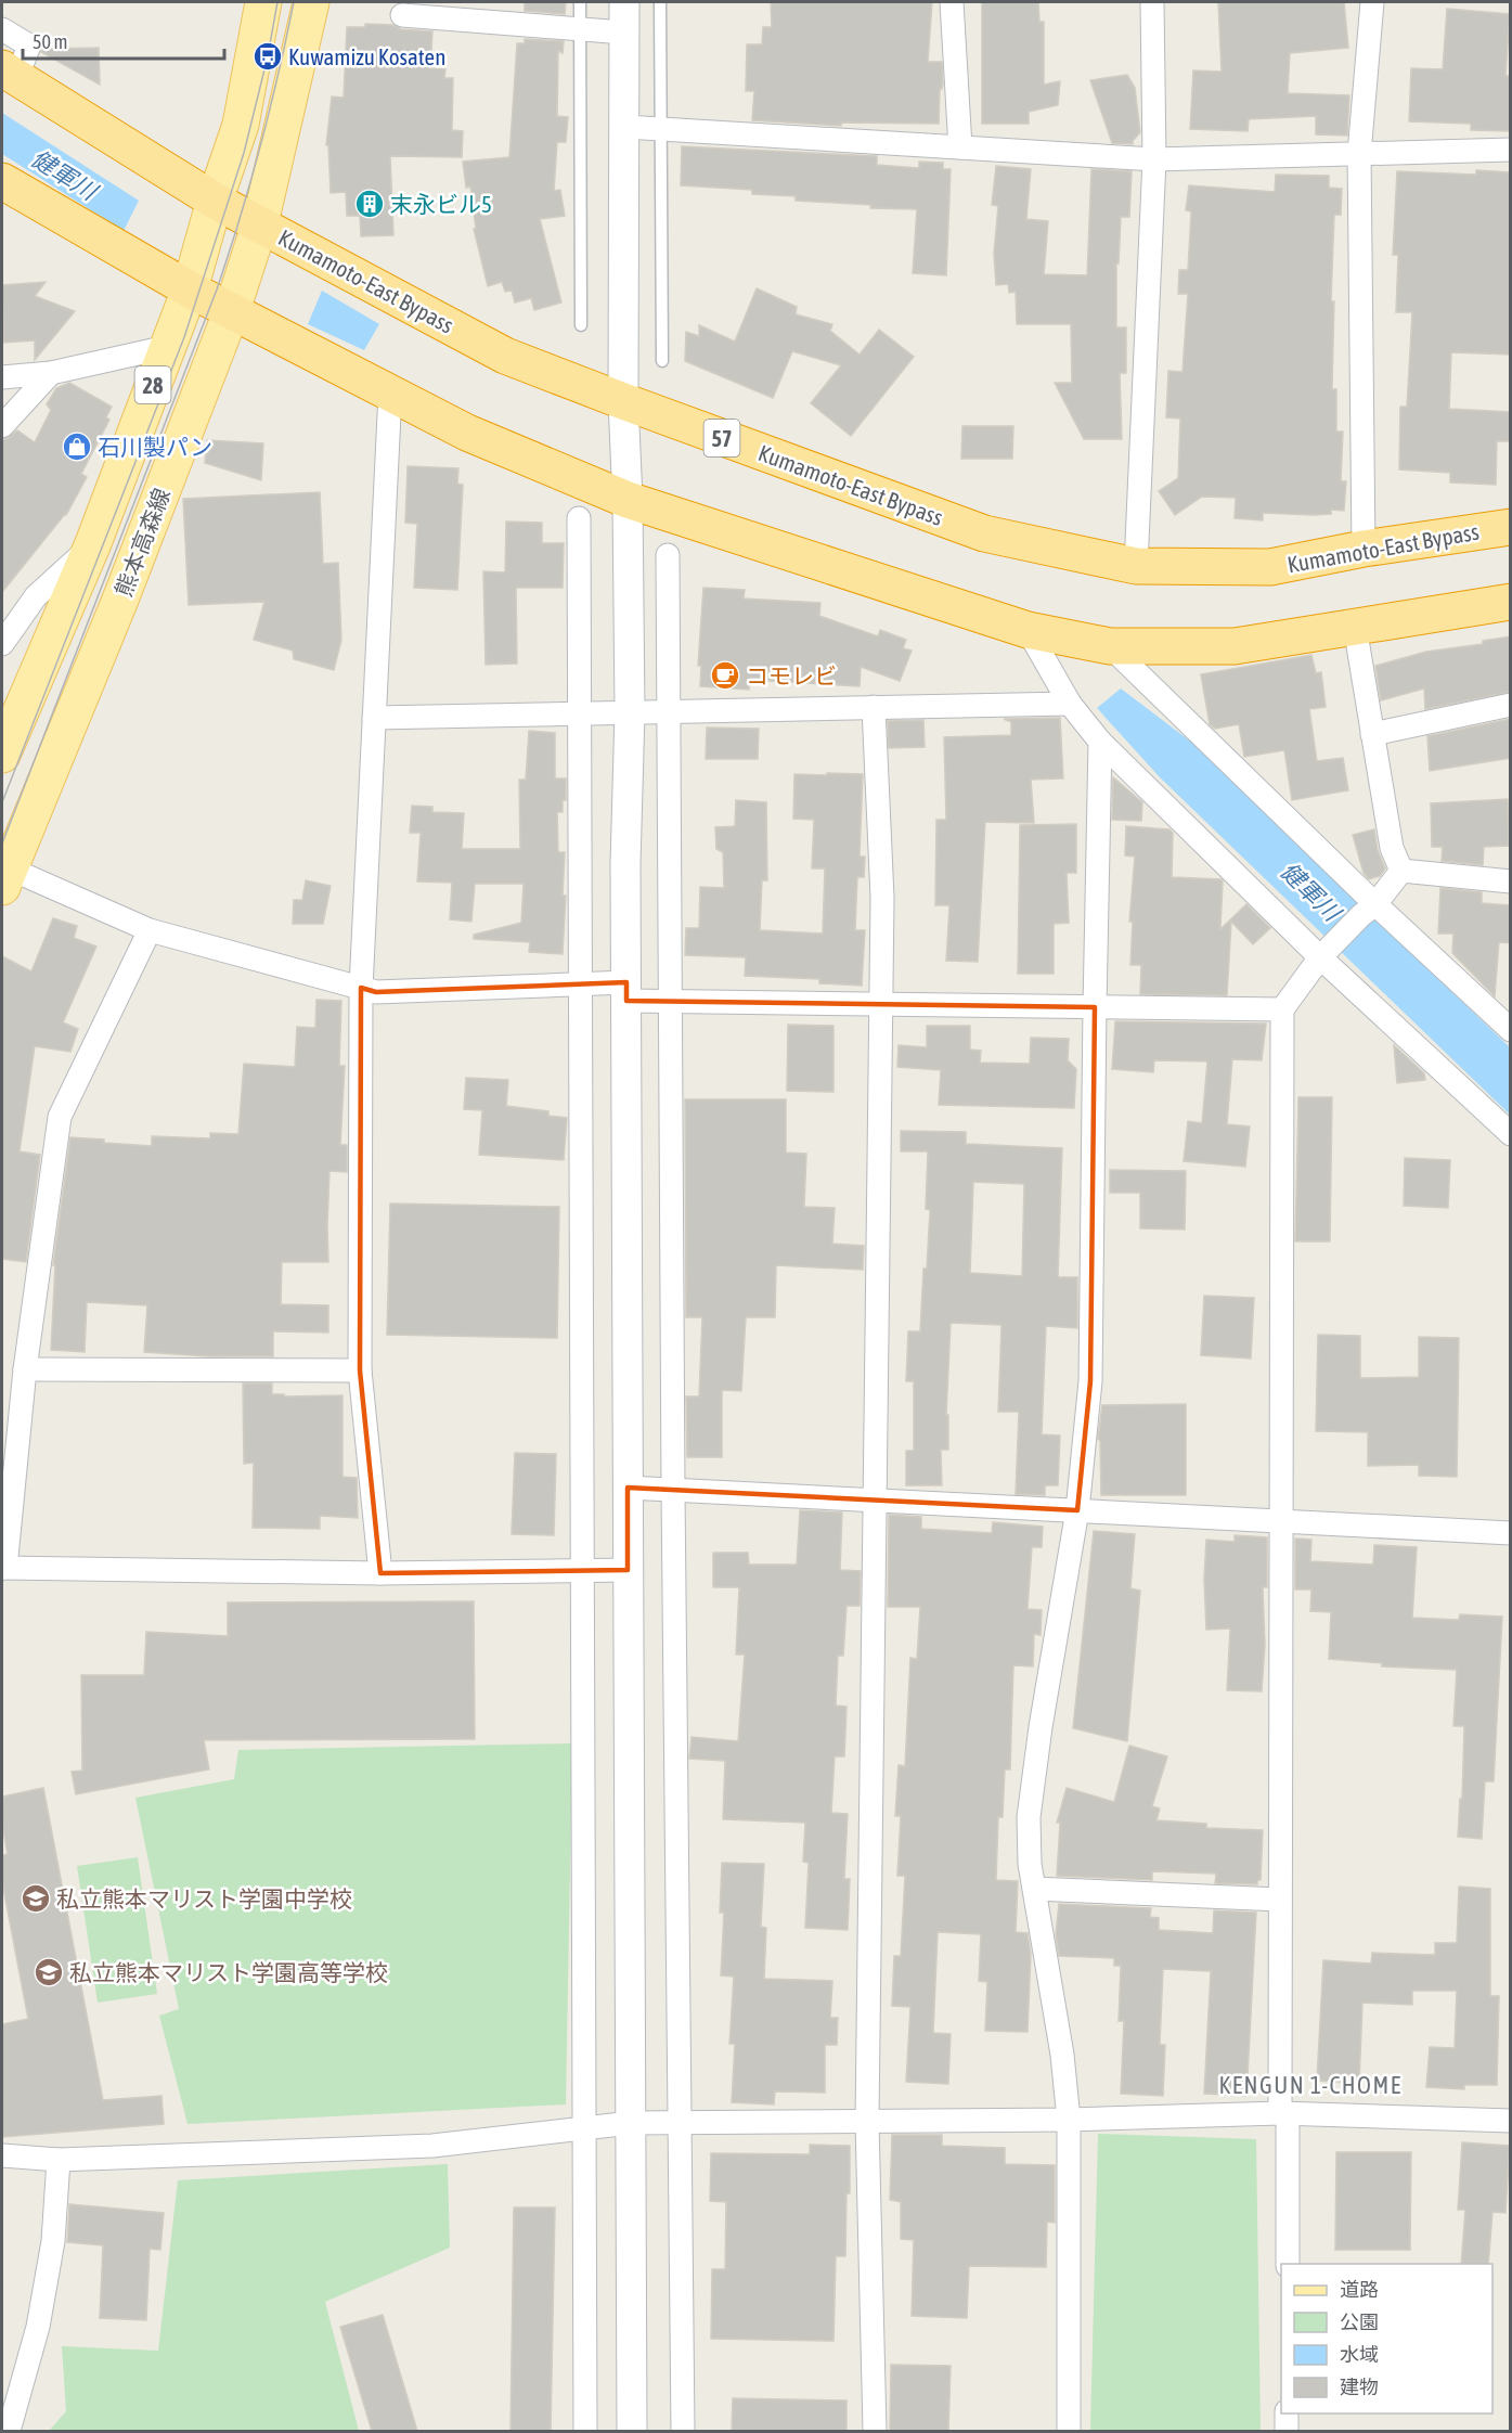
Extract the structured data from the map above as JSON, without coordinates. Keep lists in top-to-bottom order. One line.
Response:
{"streets":{"highway":["Kumamoto-East Bypass","57"],"main road":["28","熊本高森線"]},"crossings":[["Kumamoto-East Bypass","熊本高森線"]],"districts":["KENGUN 1-CHOME"],"water":["健軍川"],"places":{"bus stop":["Kuwamizu Kosaten"],"building":["末永ビル5"],"shop":["石川製パン"],"cafe":["コモレビ"],"school or university":["私立熊本マリスト学園中学校","私立熊本マリスト学園高等学校"]},"legend":["道路","公園","水域","建物"],"scale_bar":"50 m"}
